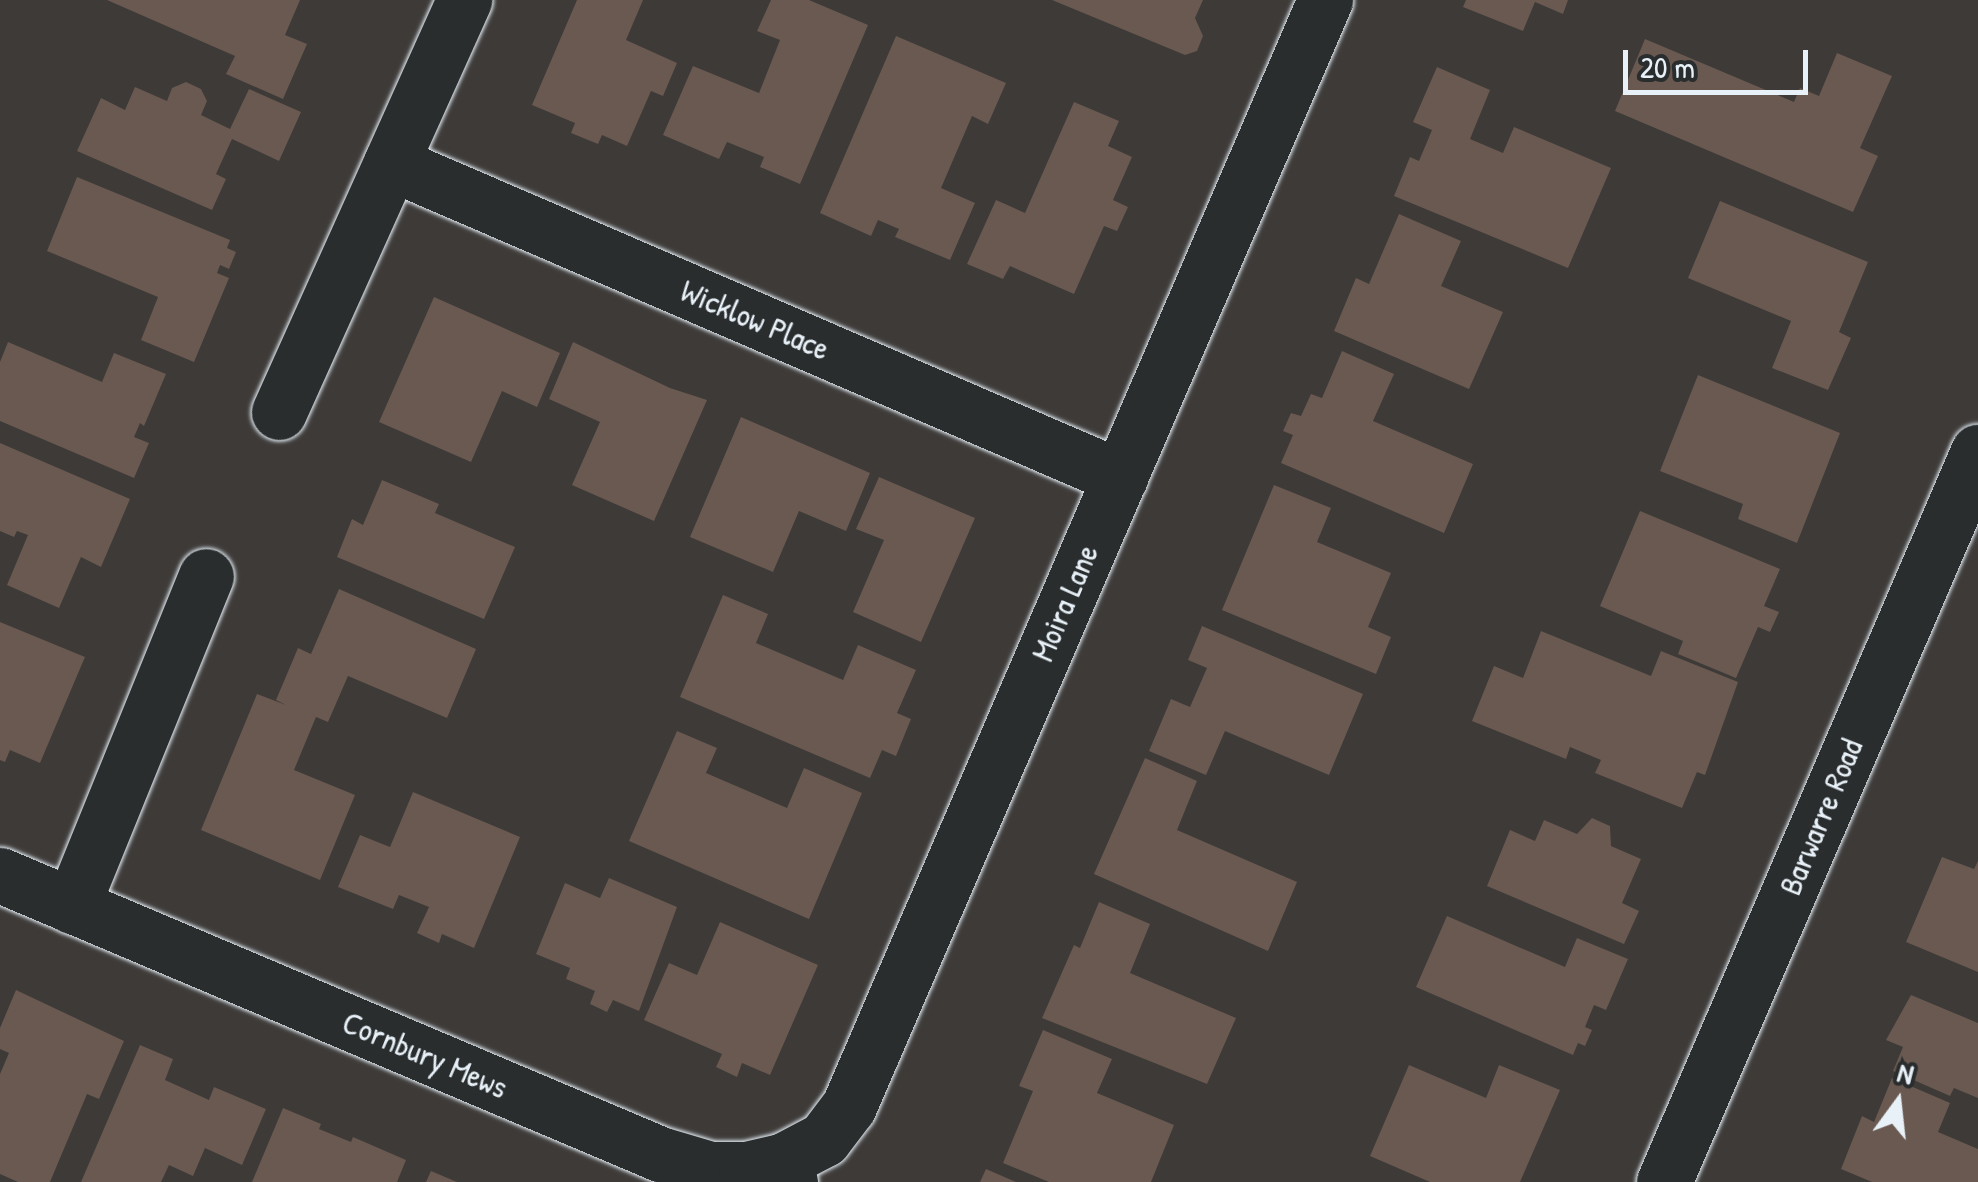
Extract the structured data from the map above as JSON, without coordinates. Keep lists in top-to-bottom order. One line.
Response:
{"streets":{"street":["Wicklow Place","Moira Lane","Barwarre Road","Cornbury Mews"]},"crossings":[["Wicklow Place","Moira Lane"],["Moira Lane","Cornbury Mews"]],"scale_bar":"20 m","north":"top"}
